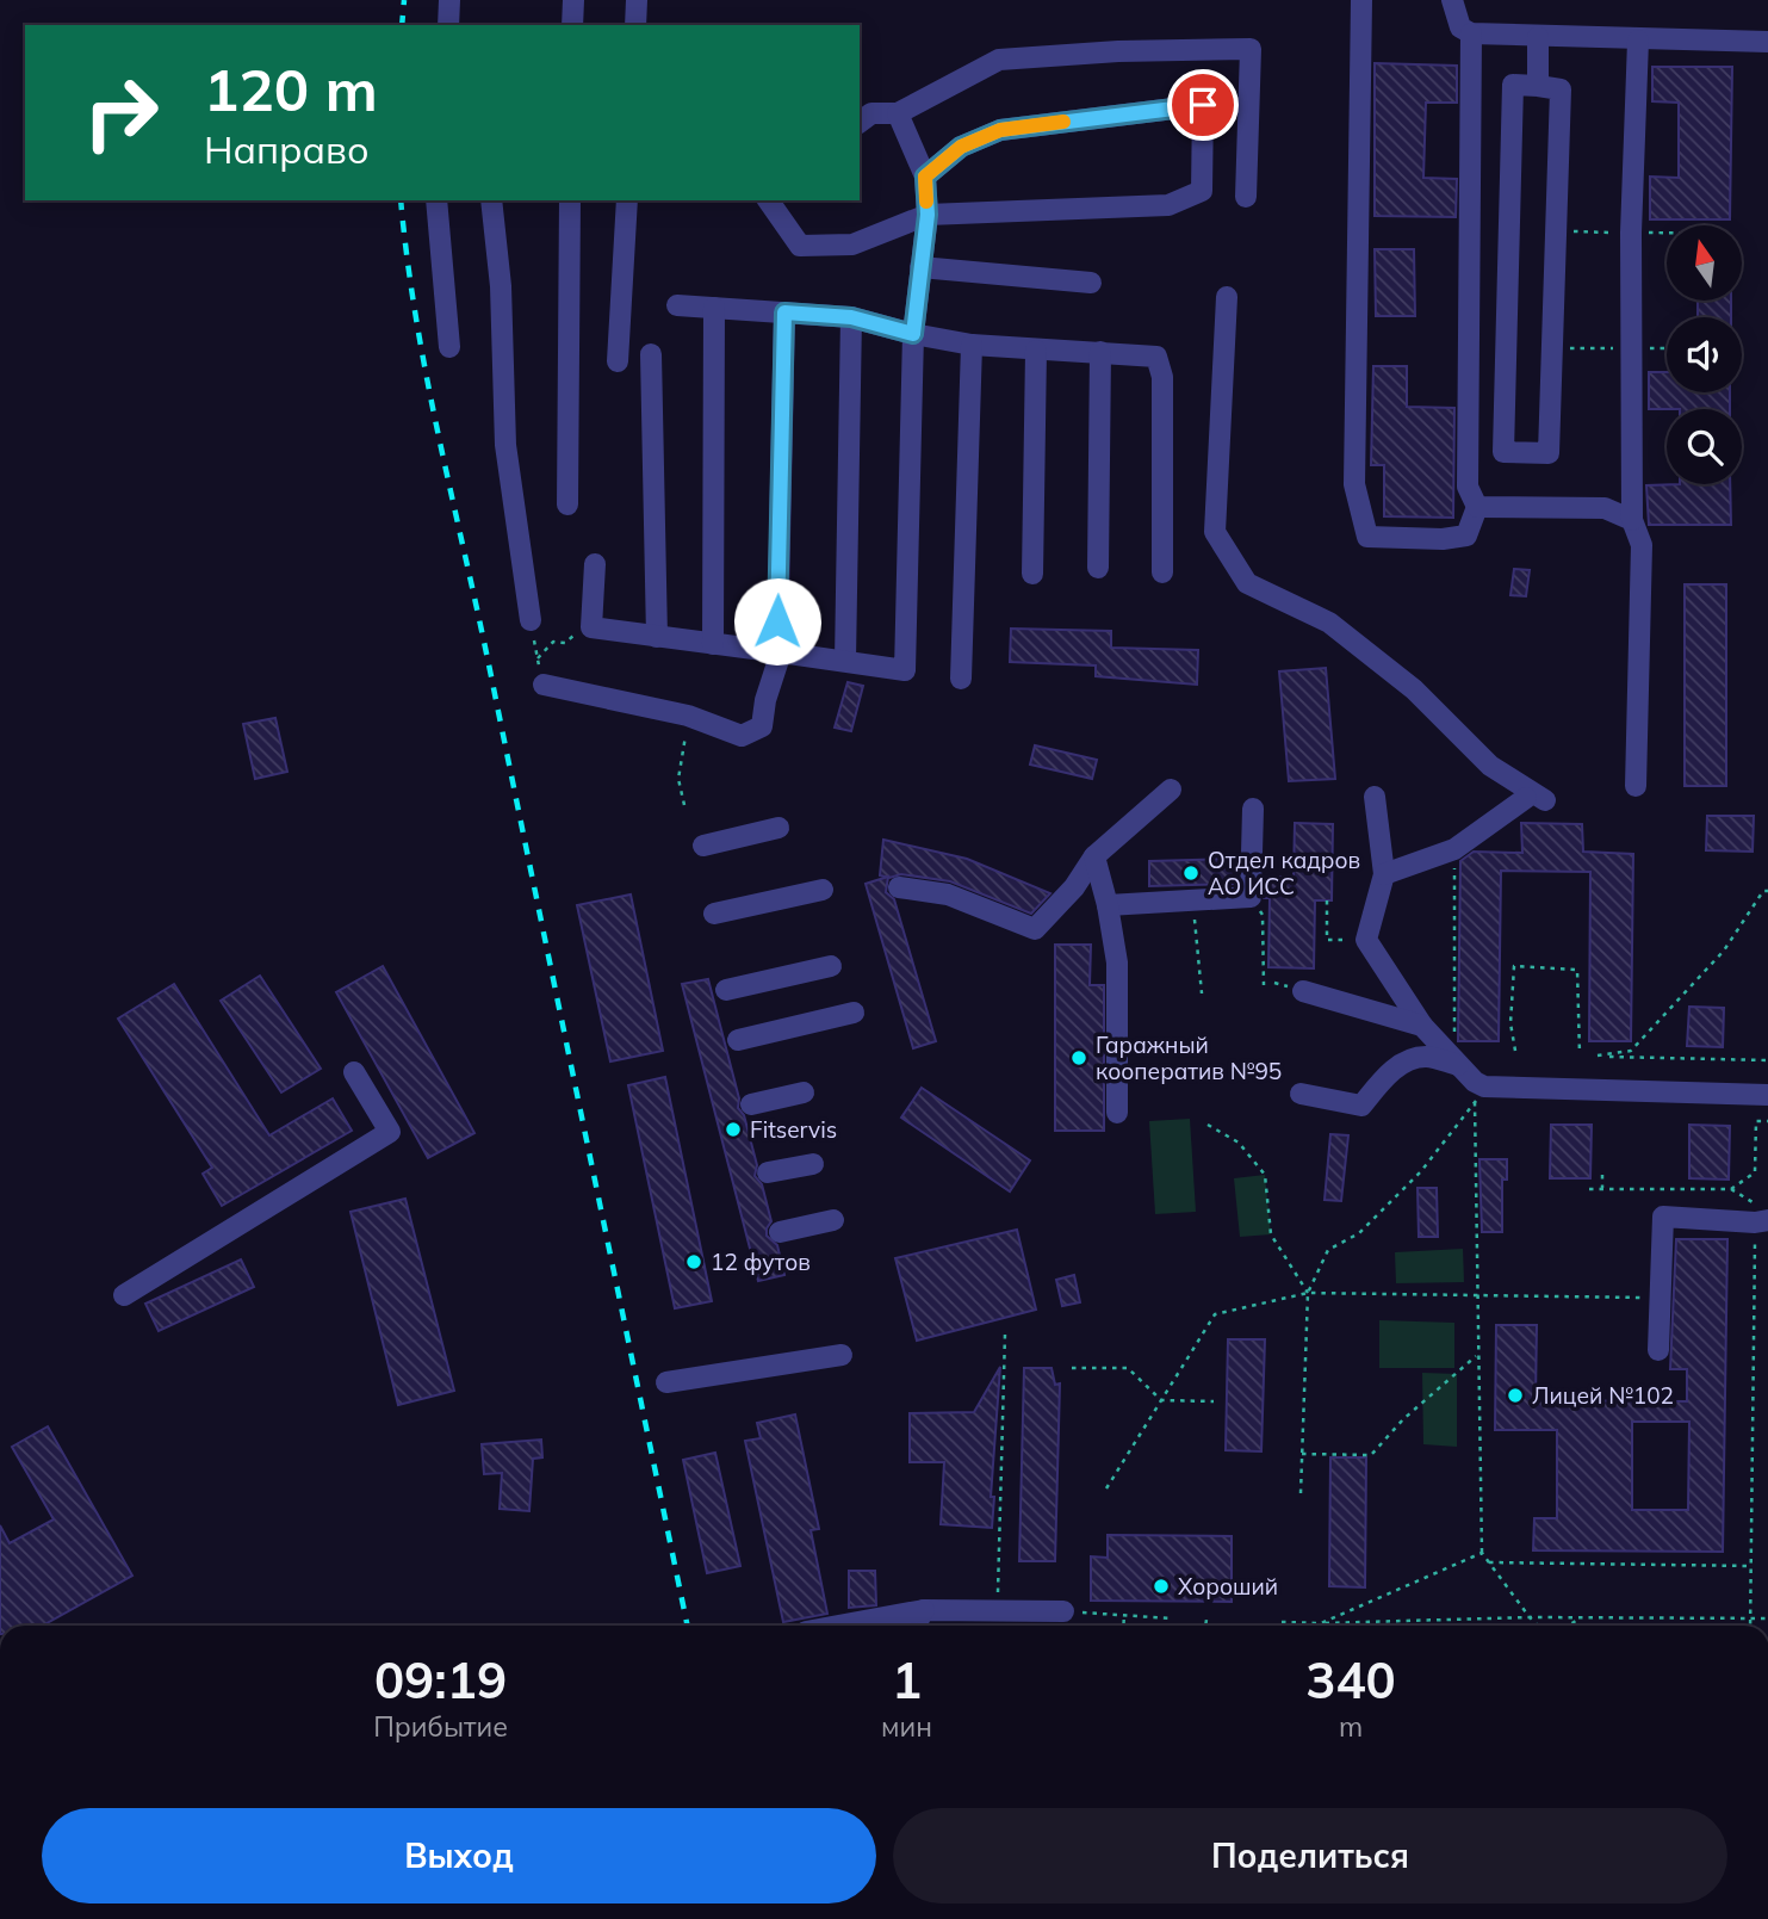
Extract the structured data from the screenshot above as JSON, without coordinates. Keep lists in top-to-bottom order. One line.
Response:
{"places":["Отдел кадров АО ИСС","Гаражный кооператив №95","Fitservis","12 футов","Лицей №102","Хороший"],"north":"top","page":{"turn":["120 m","Направо"],"eta":["09:19","Прибытие","1","мин","340","m"],"buttons":["Выход","Поделиться"]}}
